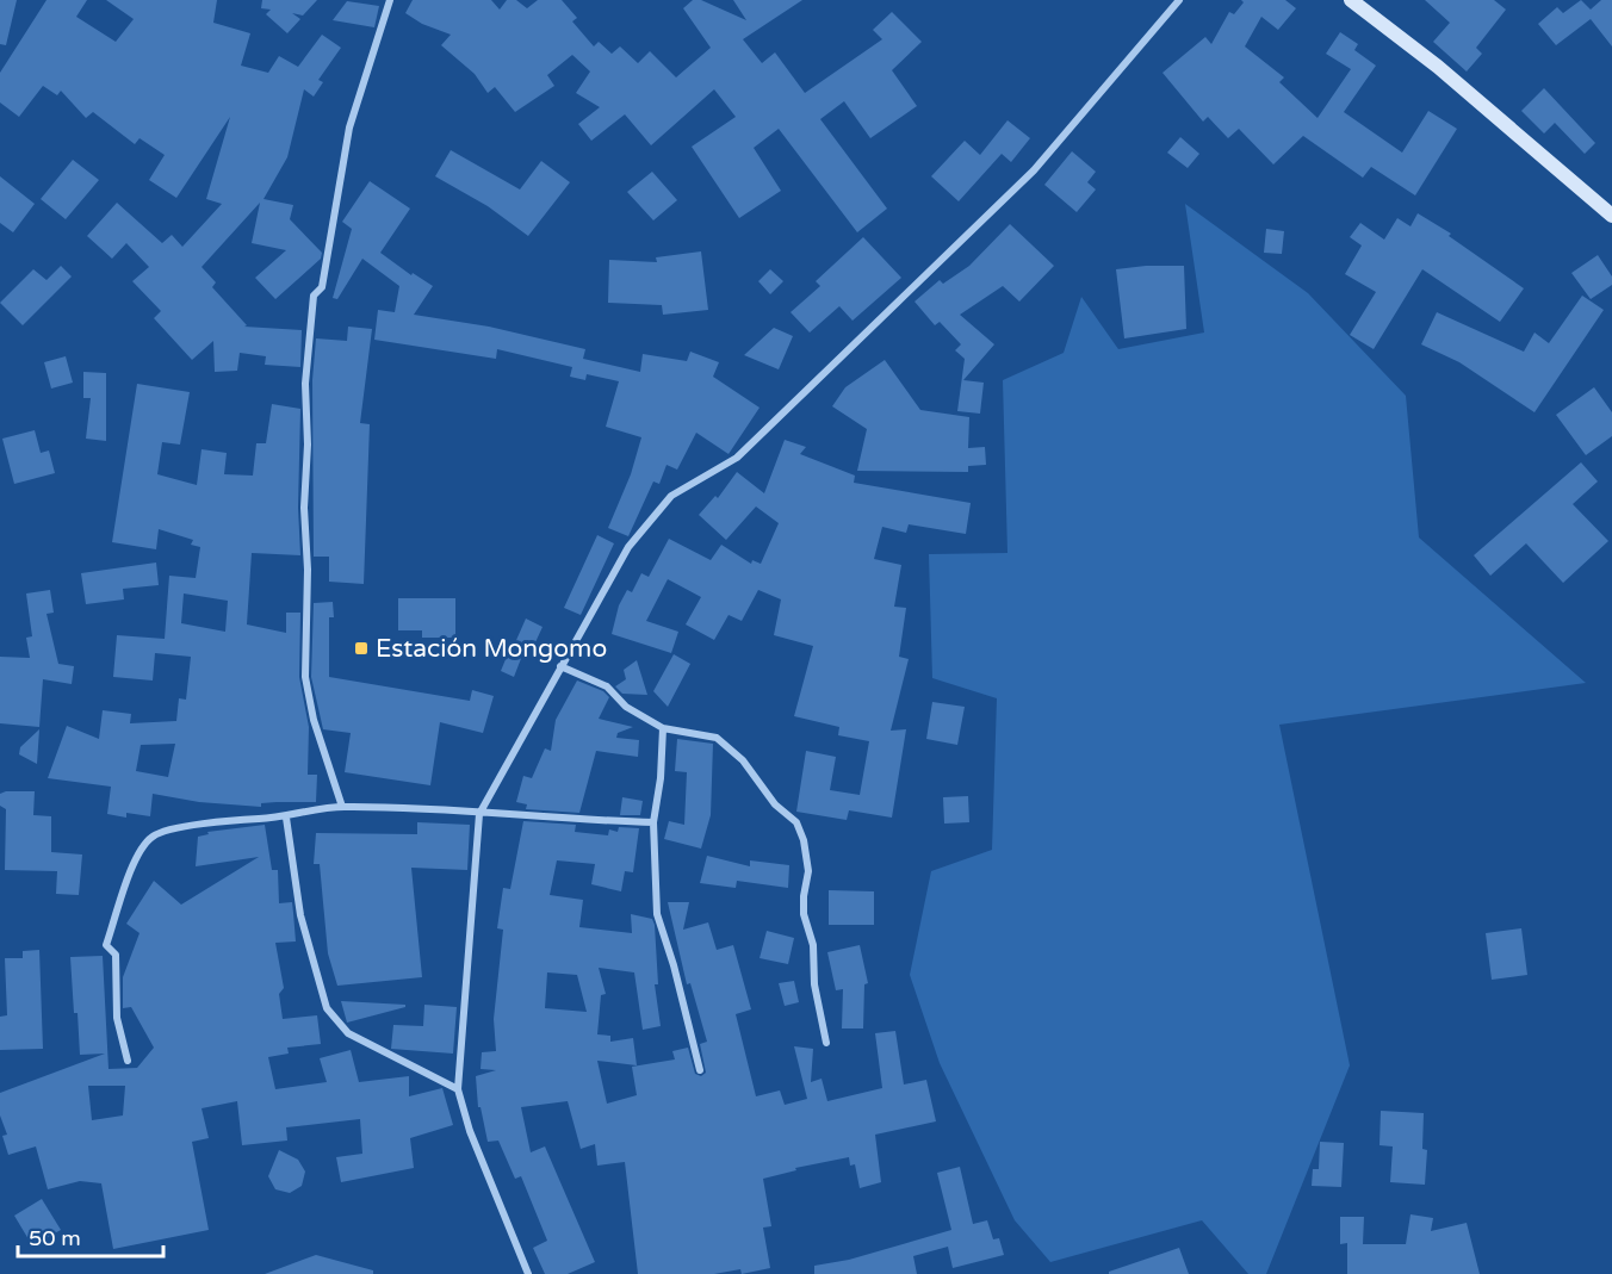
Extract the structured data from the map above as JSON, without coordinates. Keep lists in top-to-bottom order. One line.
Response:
{"places":{"transit":["Estación Mongomo"]},"scale_bar":"50 m"}
